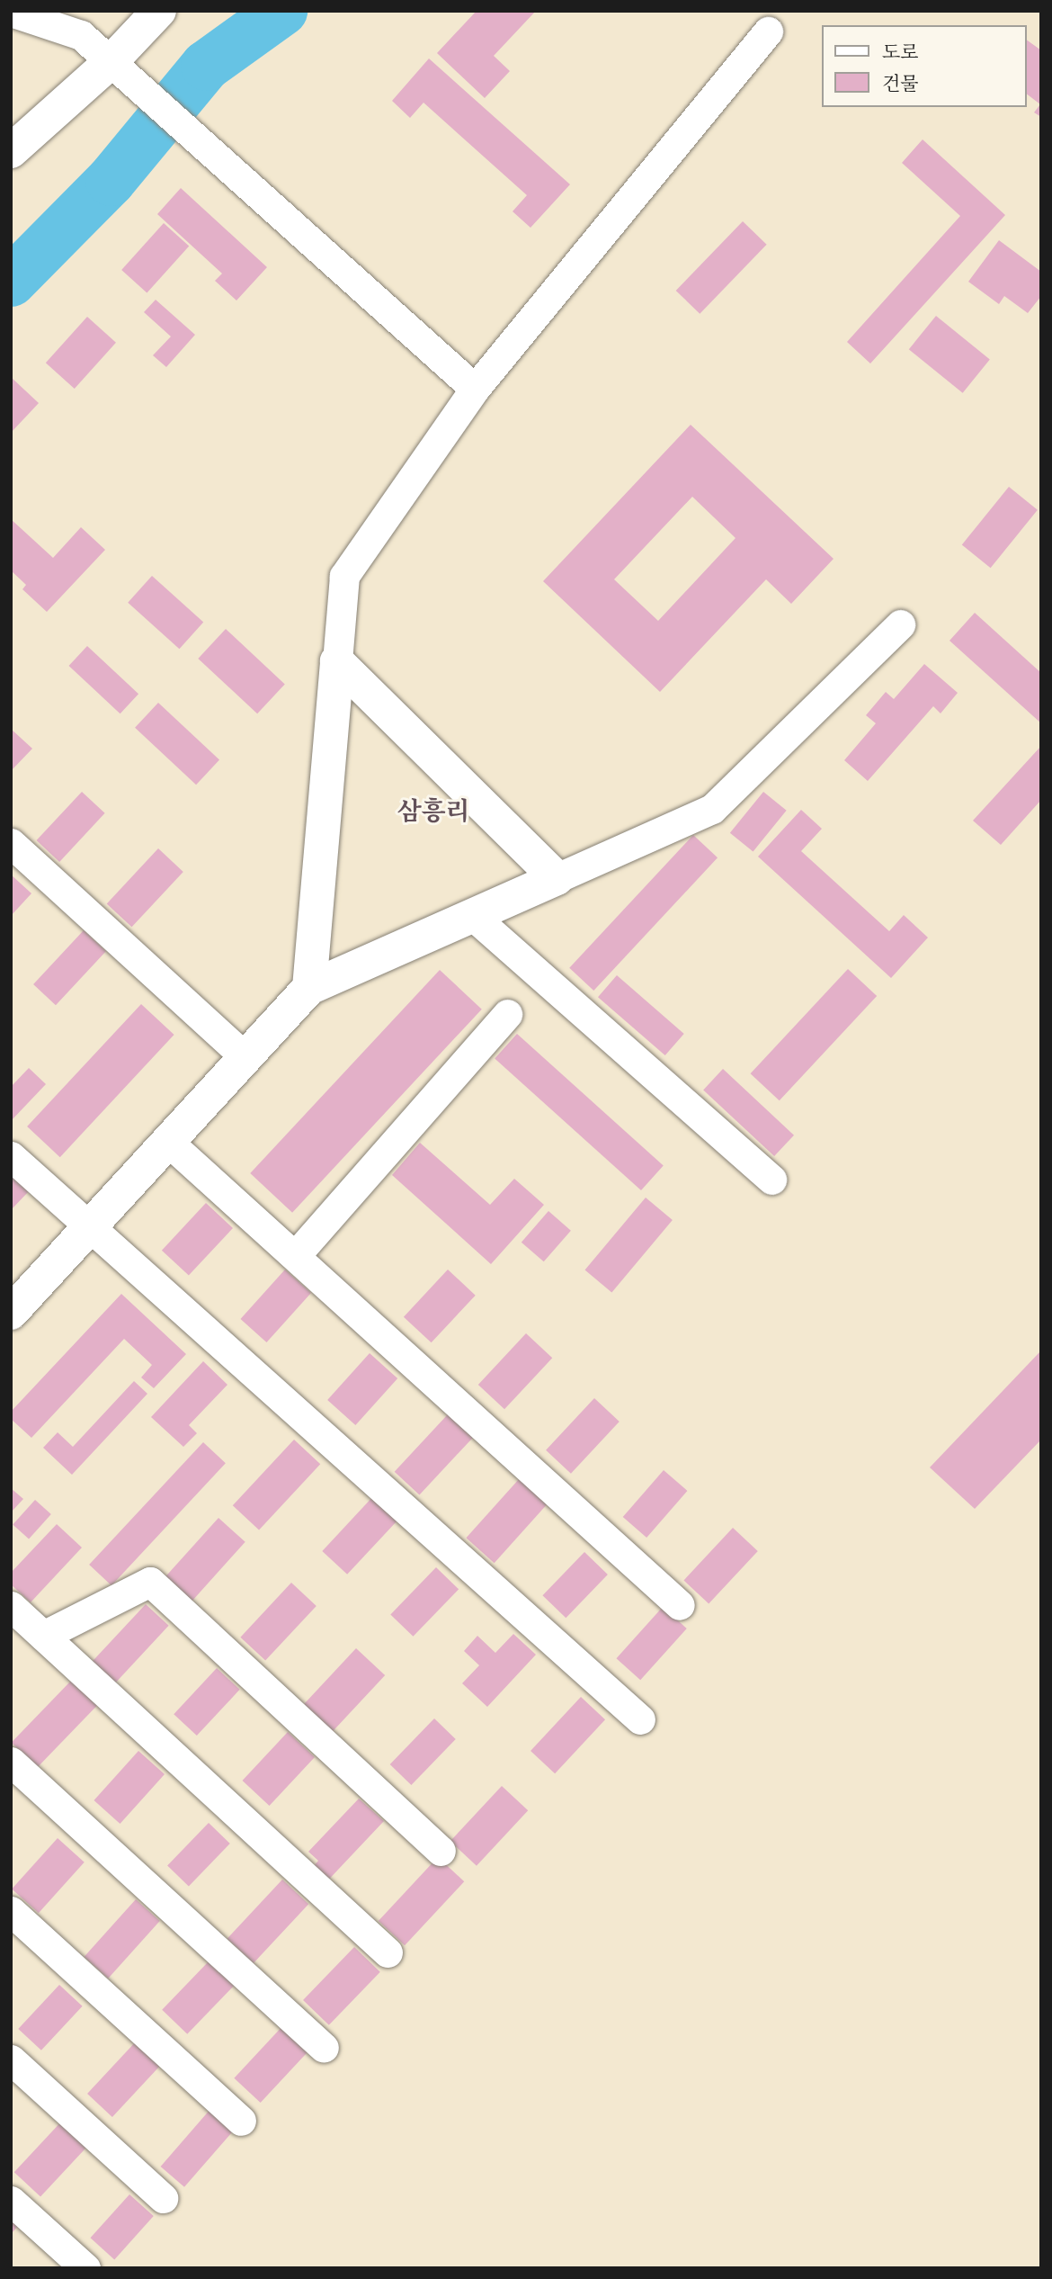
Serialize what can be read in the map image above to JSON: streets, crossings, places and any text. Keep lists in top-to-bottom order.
{
  "districts": ["삼흥리"],
  "legend": ["도로", "건물"]
}
